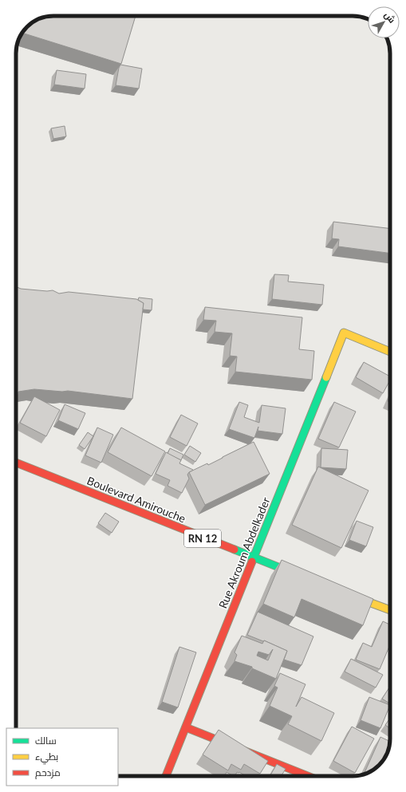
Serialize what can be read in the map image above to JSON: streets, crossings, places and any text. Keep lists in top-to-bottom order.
{
  "streets": {
    "street": ["Boulevard Amirouche", "RN 12", "Rue Akroum Abdelkader"]
  },
  "crossings": [
    ["Boulevard Amirouche", "Rue Akroum Abdelkader"]
  ],
  "legend": ["سالك", "بطيء", "مزدحم"],
  "north": "top right"
}
